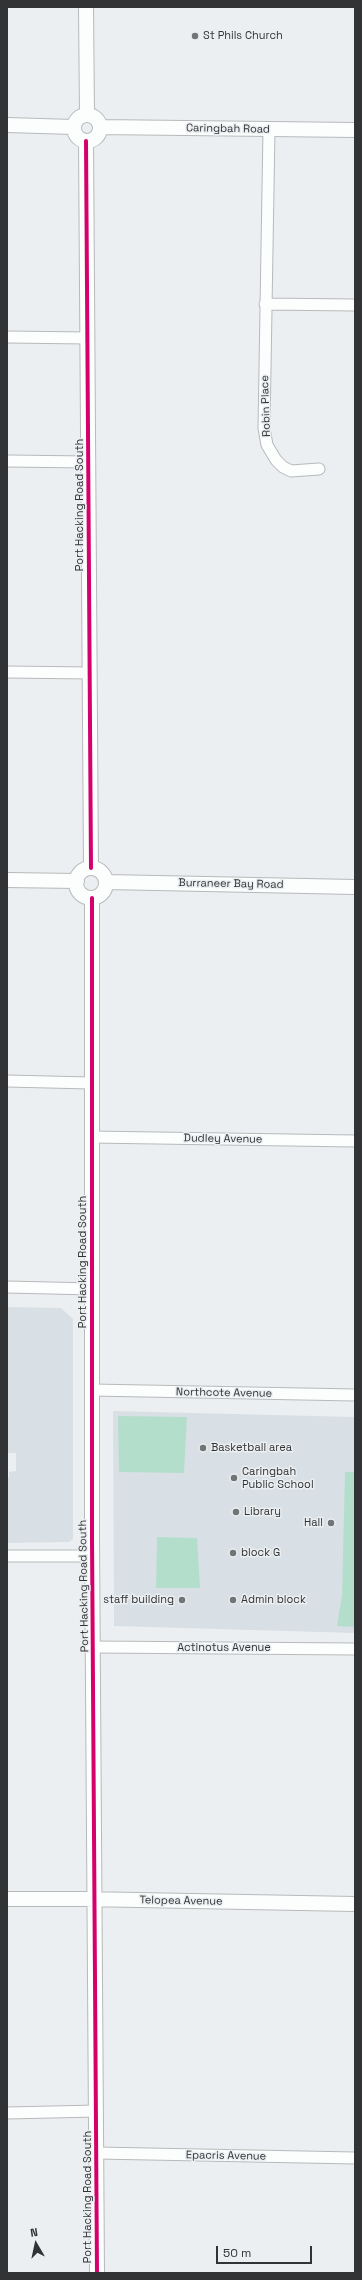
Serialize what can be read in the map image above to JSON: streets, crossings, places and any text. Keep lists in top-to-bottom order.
{
  "streets": {
    "street": [
      "Caringbah Road",
      "Robin Place",
      "Port Hacking Road South",
      "Burraneer Bay Road",
      "Dudley Avenue",
      "Northcote Avenue",
      "Actinotus Avenue",
      "Telopea Avenue",
      "Epacris Avenue"
    ]
  },
  "crossings": [
    ["Caringbah Road", "Robin Place"],
    ["Caringbah Road", "Port Hacking Road South"],
    ["Port Hacking Road South", "Burraneer Bay Road"],
    ["Port Hacking Road South", "Dudley Avenue"],
    ["Port Hacking Road South", "Northcote Avenue"],
    ["Port Hacking Road South", "Actinotus Avenue"],
    ["Port Hacking Road South", "Telopea Avenue"],
    ["Port Hacking Road South", "Epacris Avenue"]
  ],
  "places": [
    "St Phils Church",
    "Basketball area",
    "Caringbah Public School",
    "Library",
    "Hall",
    "block G",
    "staff building",
    "Admin block"
  ],
  "scale_bar": "50 m",
  "north": "top"
}
